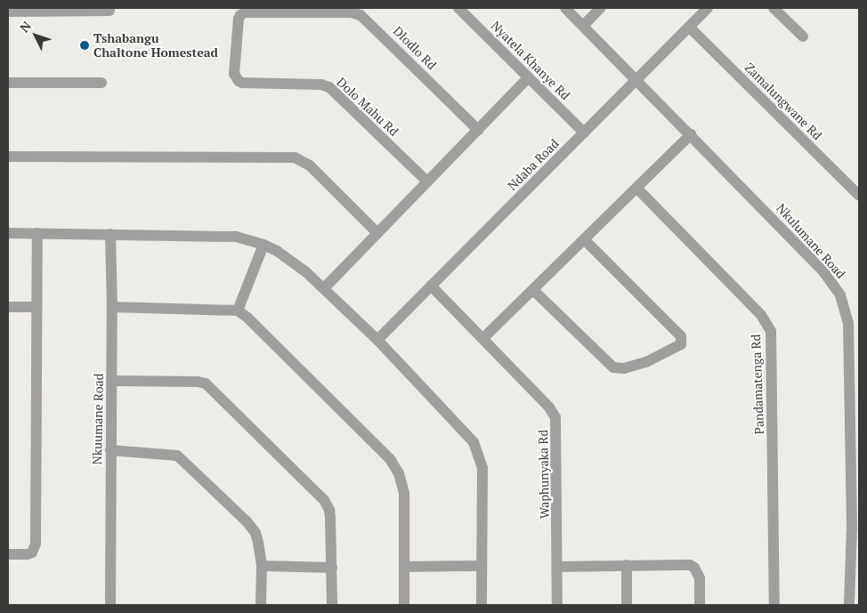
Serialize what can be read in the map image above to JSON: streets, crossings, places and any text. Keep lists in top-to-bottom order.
{
  "streets": {
    "street": [
      "Dlodlo Rd",
      "Nyatela Khanye Rd",
      "Zamalungwane Rd",
      "Dolo Mahu Rd",
      "Ndaba Road",
      "Nkulumane Road",
      "Pandamatenga Rd",
      "Nkuumane Road",
      "Waphunyaka Rd"
    ]
  },
  "crossings": [
    ["Dlodlo Rd", "Dolo Mahu Rd"],
    ["Nyatela Khanye Rd", "Ndaba Road"],
    ["Zamalungwane Rd", "Ndaba Road"],
    ["Ndaba Road", "Nkulumane Road"],
    ["Ndaba Road", "Waphunyaka Rd"]
  ],
  "places": ["Tshabangu Chaltone Homestead"],
  "north": "top left"
}
